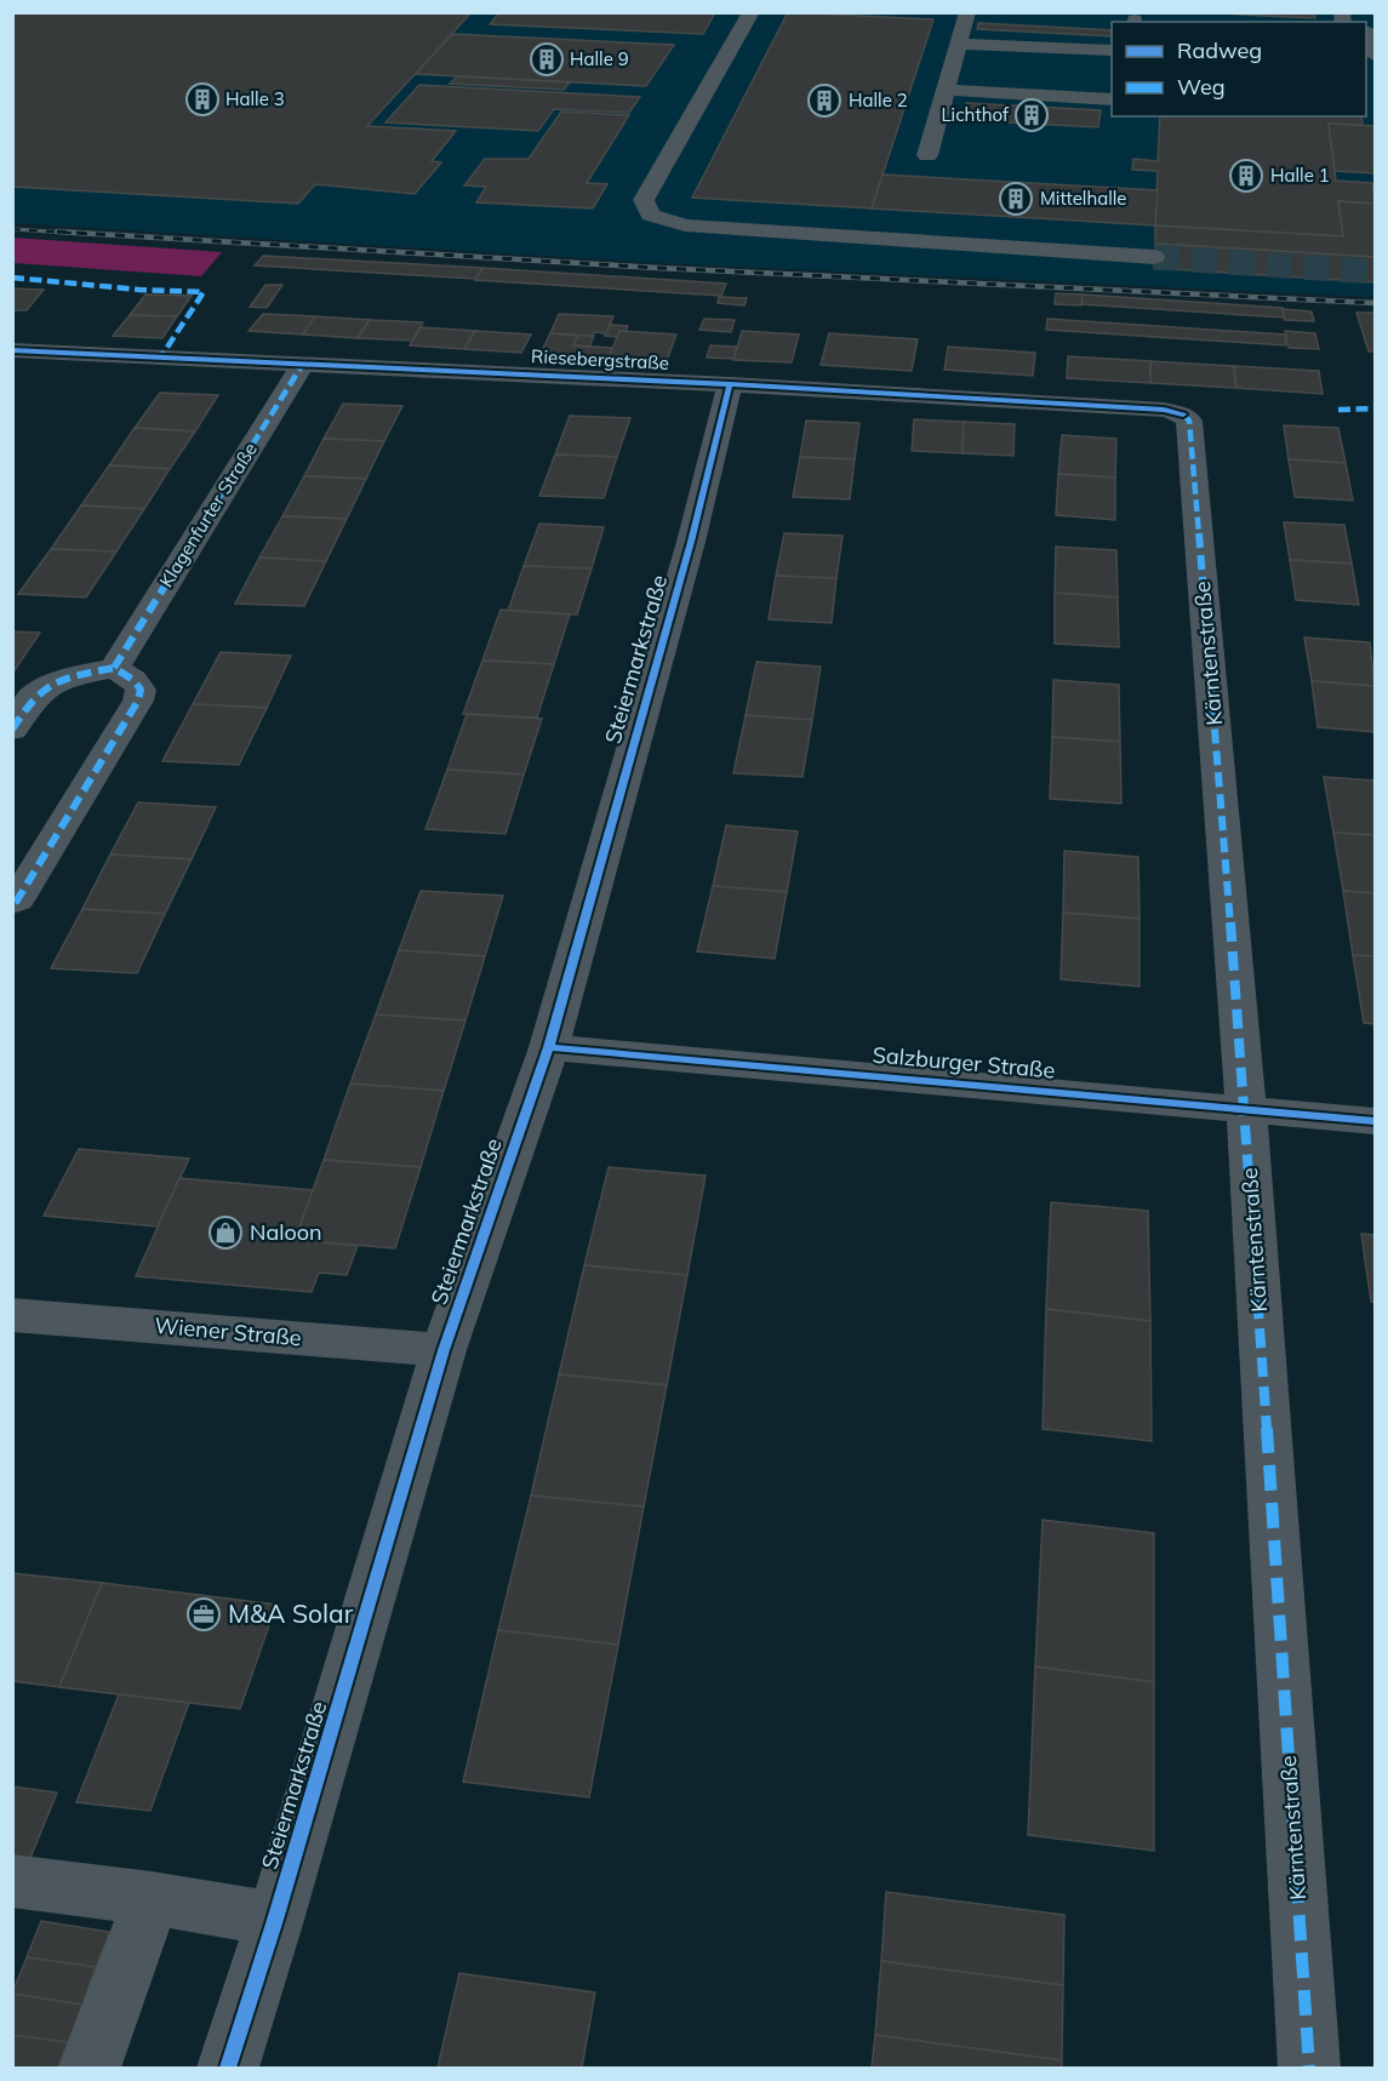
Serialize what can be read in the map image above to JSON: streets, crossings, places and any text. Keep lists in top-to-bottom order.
{
  "streets": {
    "street": [
      "Riesebergstraße",
      "Klagenfurter Straße",
      "Kärntenstraße",
      "Steiermarkstraße",
      "Salzburger Straße",
      "Wiener Straße"
    ]
  },
  "crossings": [
    ["Riesebergstraße", "Klagenfurter Straße"],
    ["Riesebergstraße", "Kärntenstraße"],
    ["Riesebergstraße", "Steiermarkstraße"],
    ["Kärntenstraße", "Salzburger Straße"],
    ["Steiermarkstraße", "Salzburger Straße"],
    ["Steiermarkstraße", "Wiener Straße"]
  ],
  "places": {
    "building": [
      "Halle 9",
      "Halle 3",
      "Halle 2",
      "Lichthof",
      "Halle 1",
      "Mittelhalle"
    ],
    "shop": ["Naloon"],
    "office": ["M&A Solar"]
  },
  "legend": ["Radweg", "Weg"]
}
